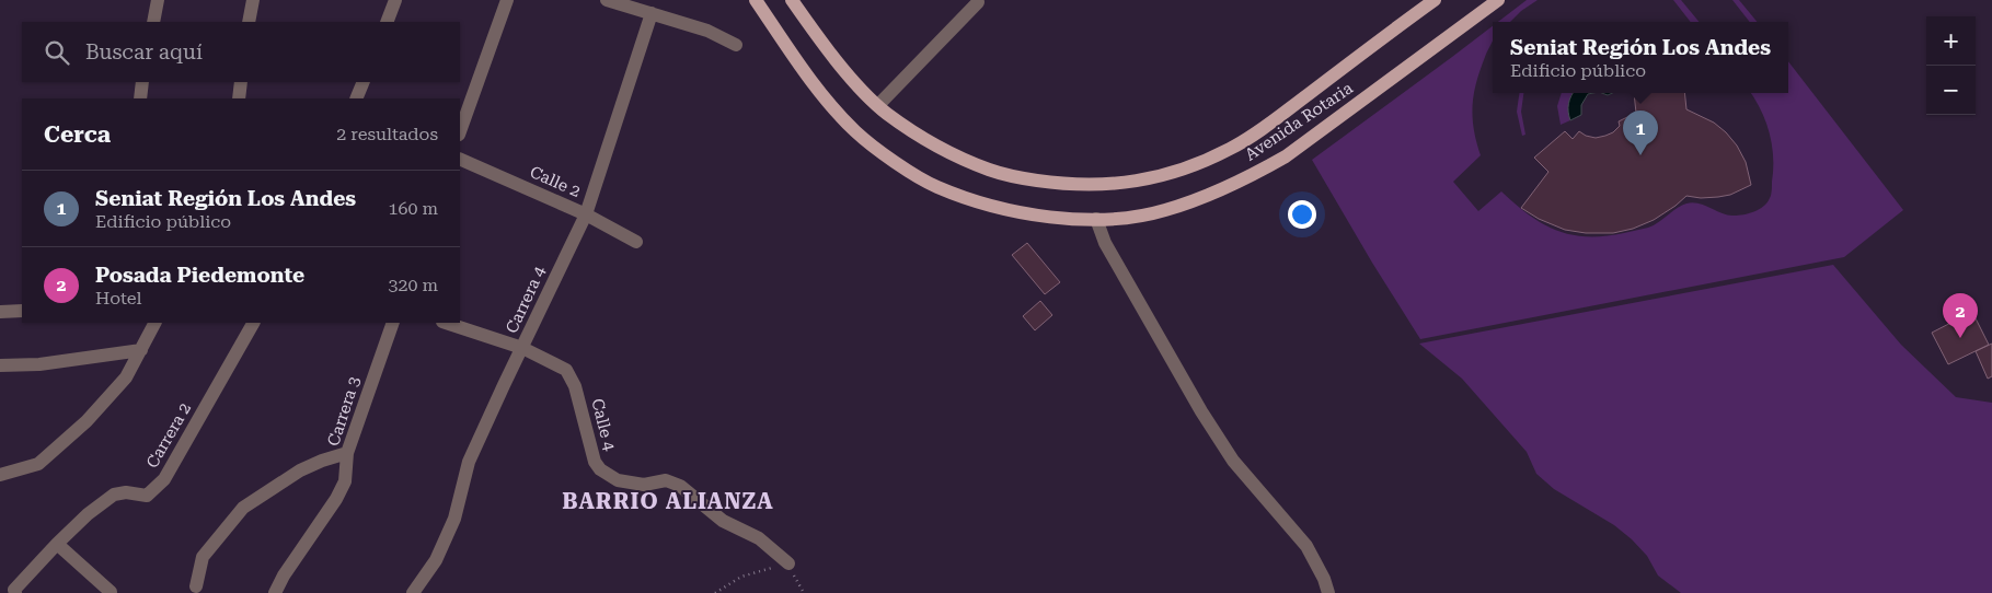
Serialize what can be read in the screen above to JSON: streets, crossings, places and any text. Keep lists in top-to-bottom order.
{
  "streets": {
    "main road": ["Avenida Rotaria"],
    "street": [
      "Calle 2",
      "Carrera 4",
      "Carrera 3",
      "Calle 4",
      "Carrera 2"
    ]
  },
  "crossings": [
    ["Calle 2", "Carrera 4"],
    ["Carrera 4", "Calle 4"]
  ],
  "districts": ["BARRIO ALIANZA"],
  "page": {
    "map_buttons": ["+", "−"],
    "popup": ["Seniat Región Los Andes", "Edificio público"],
    "search": "Buscar aquí",
    "heading": ["Cerca", "2 resultados"],
    "pins": ["1", "2"],
    "list": [
      {
        "mark": "1",
        "name": "Seniat Región Los Andes",
        "note": "Edificio público",
        "value": "160 m"
      },
      {
        "mark": "2",
        "name": "Posada Piedemonte",
        "note": "Hotel",
        "value": "320 m"
      }
    ]
  }
}
